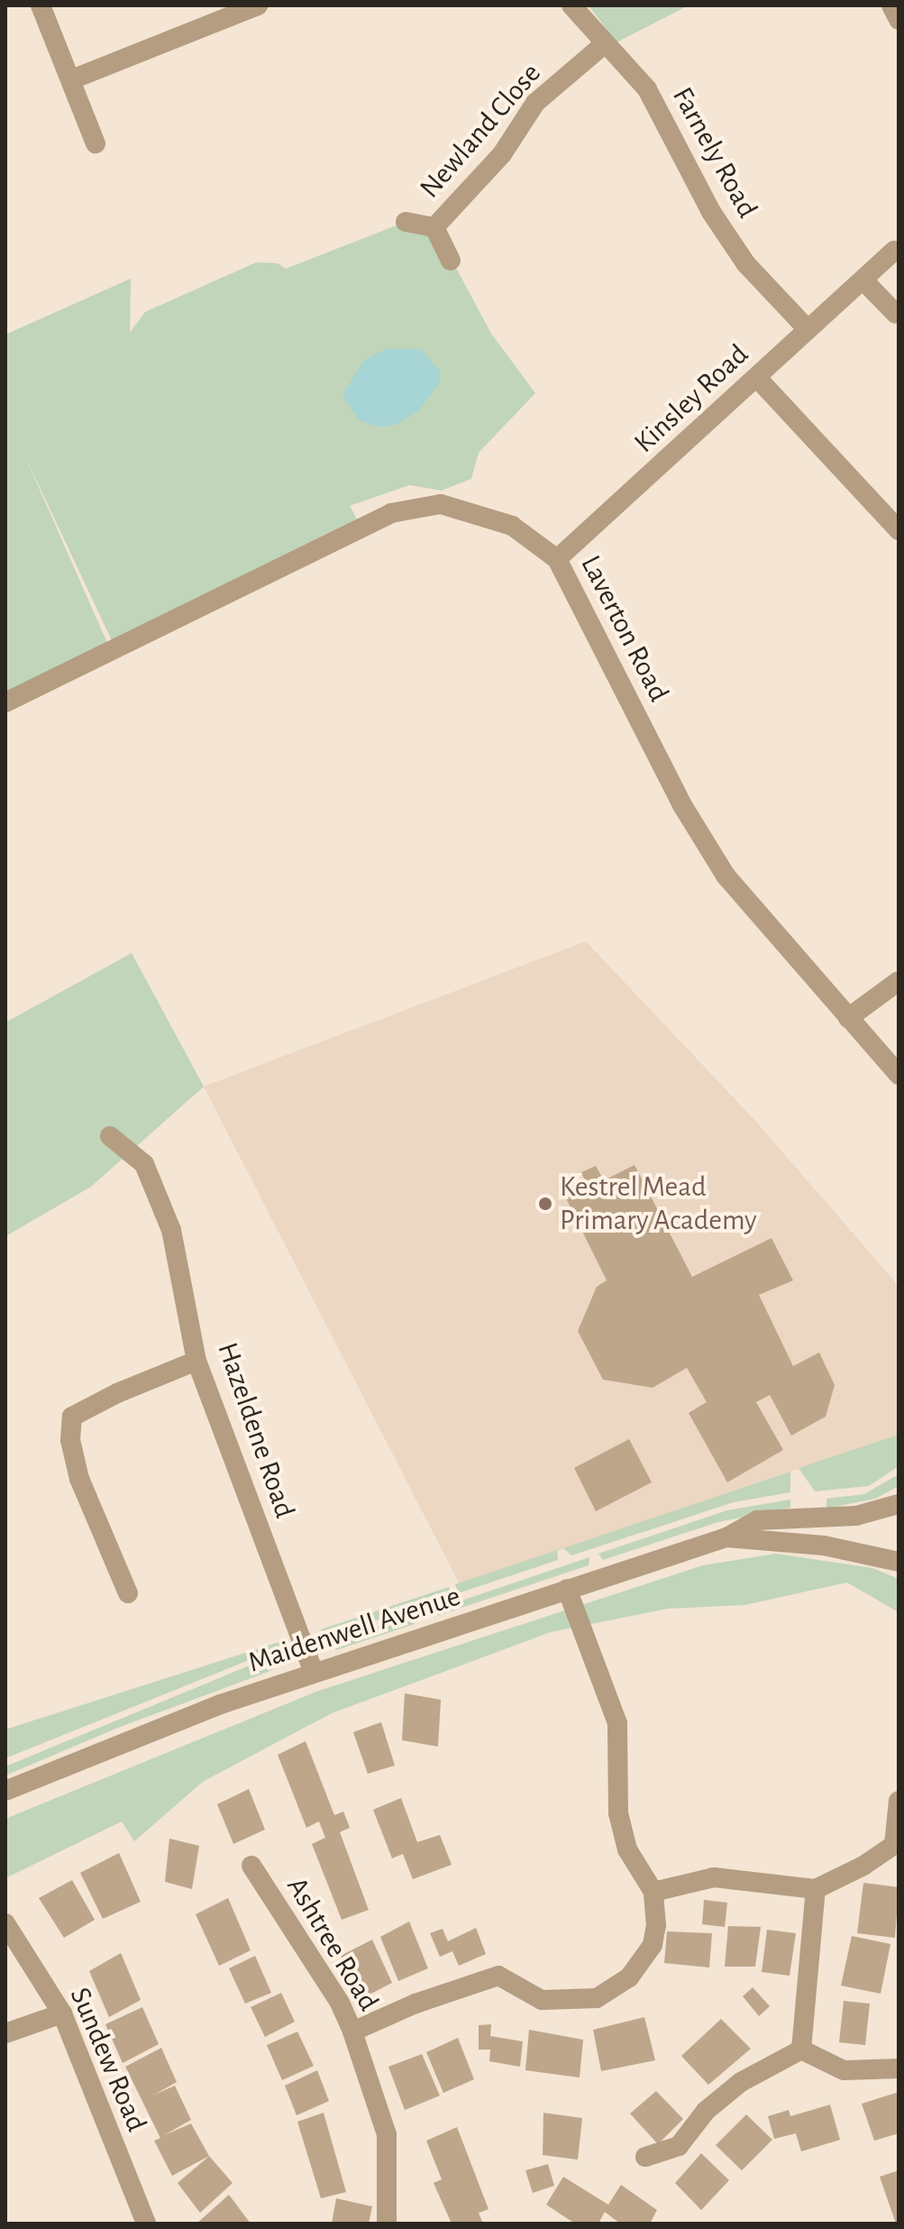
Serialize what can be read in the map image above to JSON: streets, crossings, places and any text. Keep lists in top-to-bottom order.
{
  "streets": {
    "street": [
      "Newland Close",
      "Farnely Road",
      "Kinsley Road",
      "Laverton Road",
      "Hazeldene Road",
      "Maidenwell Avenue",
      "Ashtree Road",
      "Sundew Road"
    ]
  },
  "crossings": [
    ["Newland Close", "Farnely Road"],
    ["Farnely Road", "Kinsley Road"],
    ["Kinsley Road", "Laverton Road"],
    ["Hazeldene Road", "Maidenwell Avenue"]
  ],
  "places": ["Kestrel Mead Primary Academy"]
}
